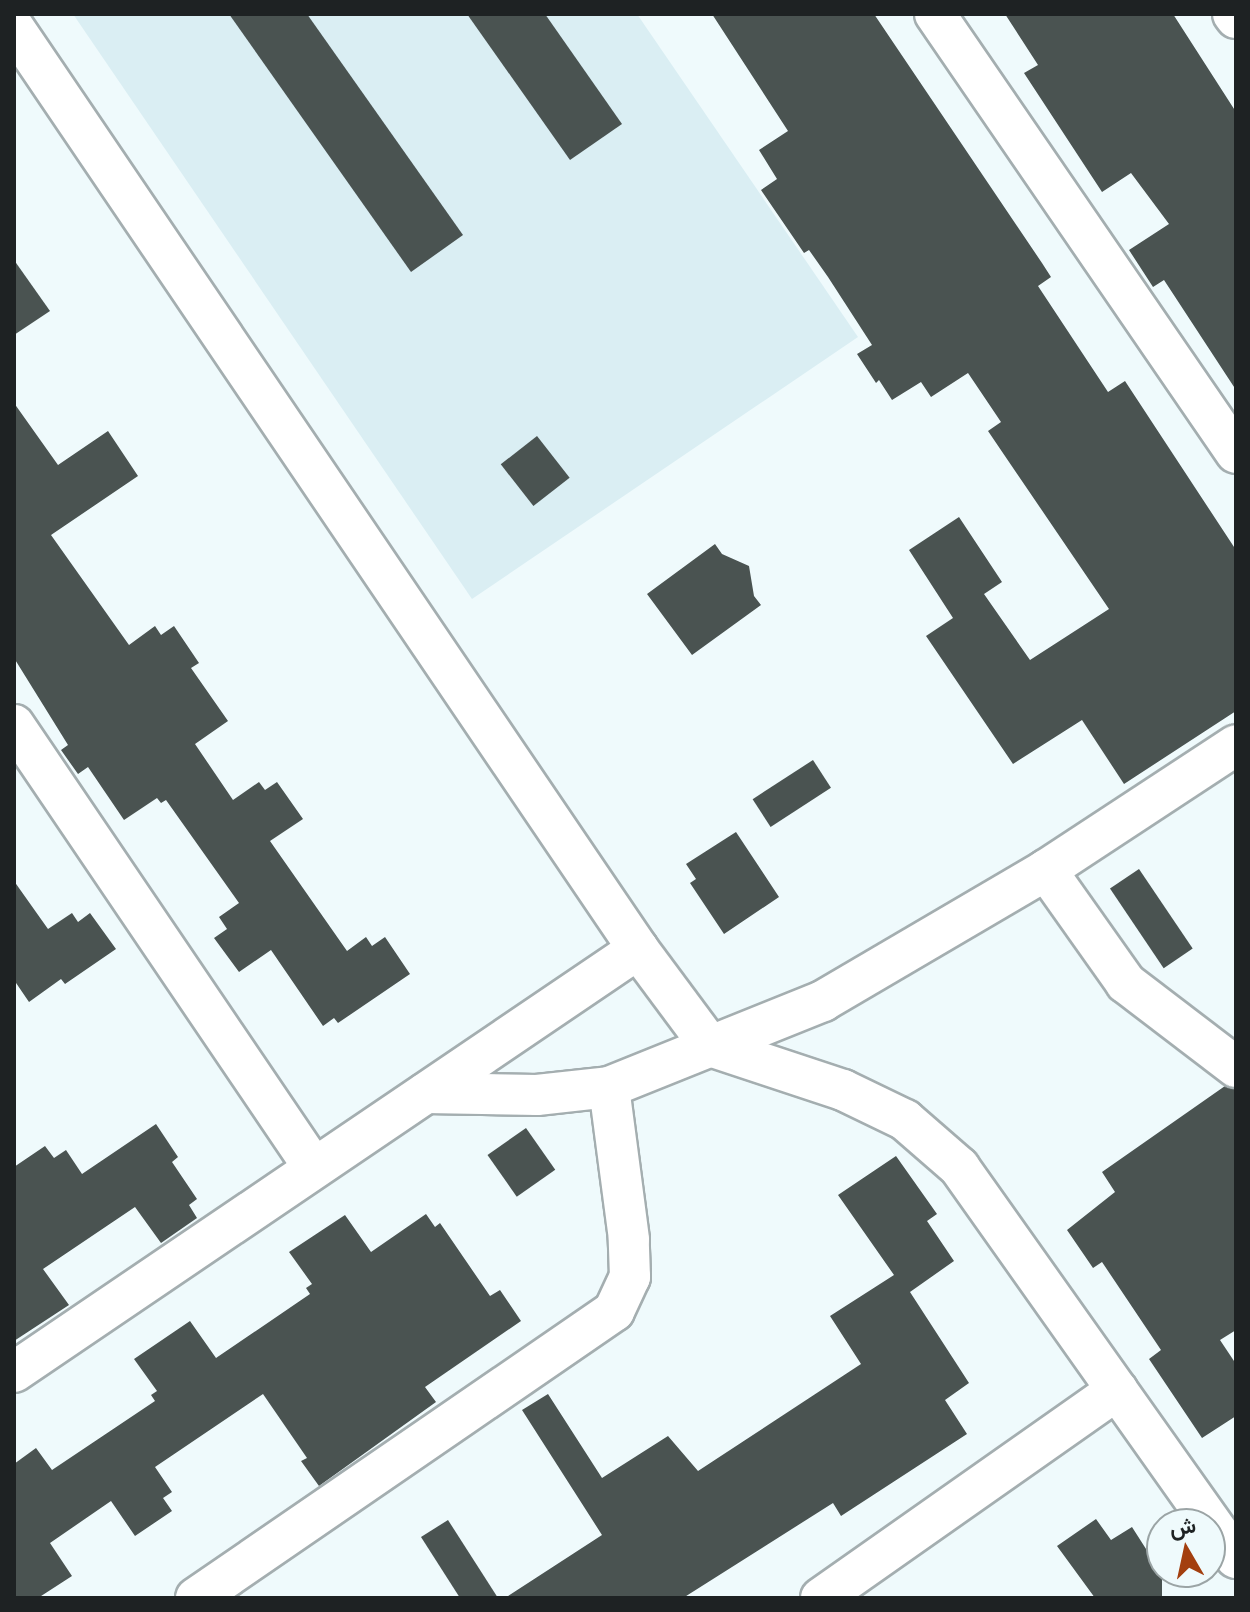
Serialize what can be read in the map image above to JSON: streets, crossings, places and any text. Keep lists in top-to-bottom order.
{
  "north": "top"
}
